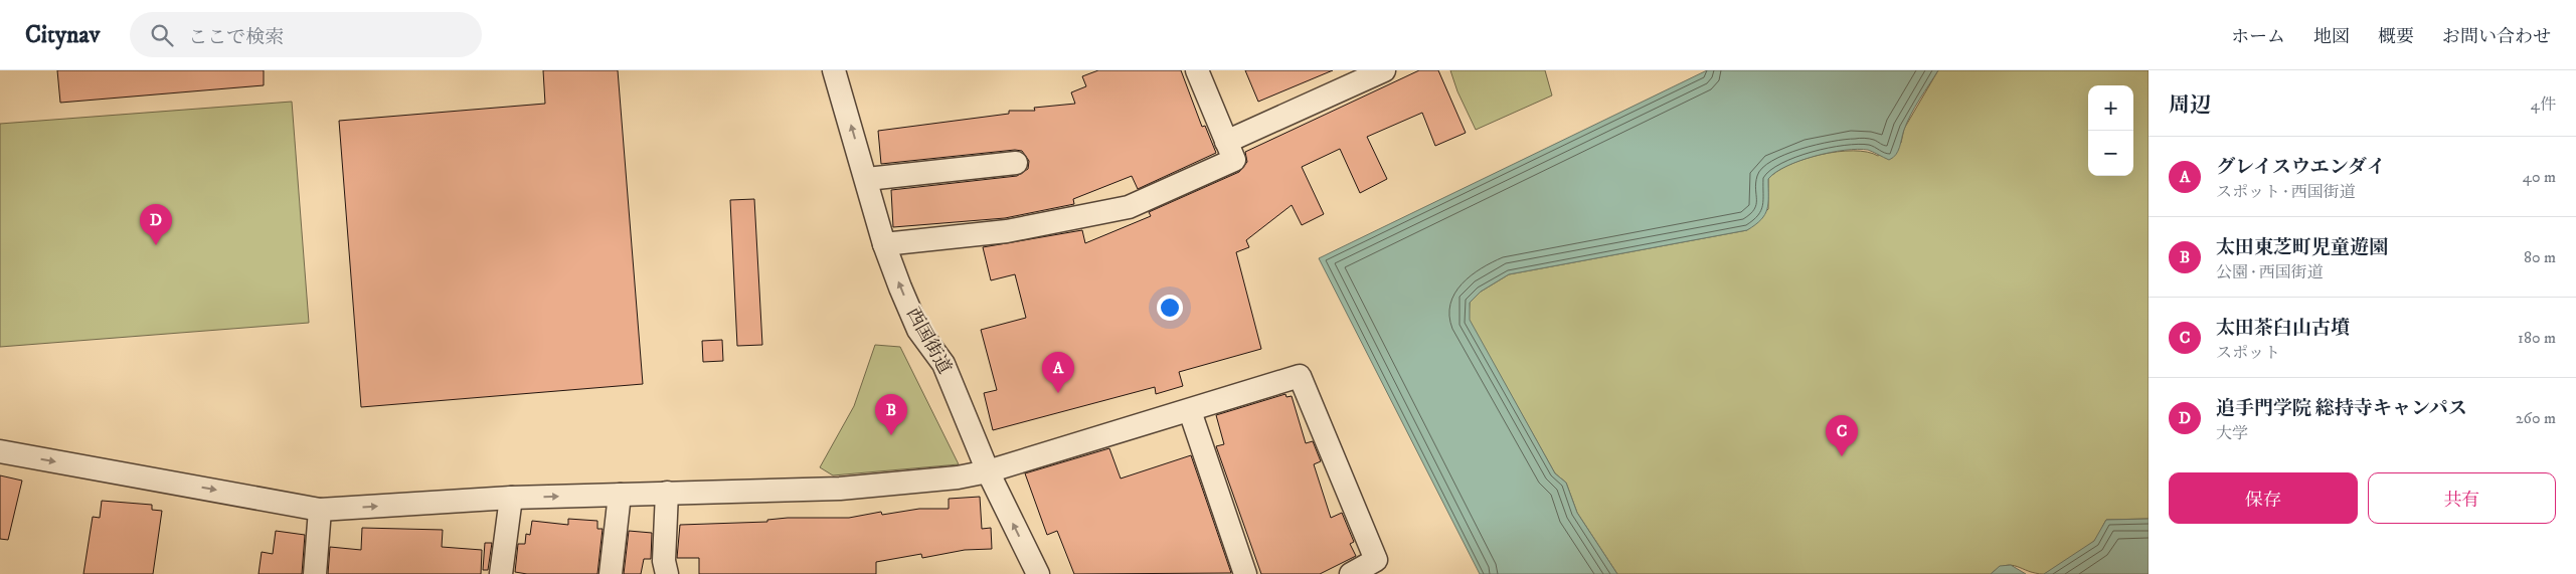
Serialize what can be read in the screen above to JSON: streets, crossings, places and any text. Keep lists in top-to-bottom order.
{
  "streets": {
    "street": ["西国街道"]
  },
  "one_way": ["西国街道"],
  "page": {
    "header": "Citynav",
    "search": "ここで検索",
    "nav": [
      "ホーム",
      "地図",
      "概要",
      "お問い合わせ"
    ],
    "heading": ["周辺", "4件"],
    "map_buttons": ["+", "−"],
    "list": [
      {
        "mark": "A",
        "name": "グレイスウエンダイ",
        "note": "スポット · 西国街道",
        "value": "40 m"
      },
      {
        "mark": "B",
        "name": "太田東芝町児童遊園",
        "note": "公園 · 西国街道",
        "value": "80 m"
      },
      {
        "mark": "C",
        "name": "太田茶臼山古墳",
        "note": "スポット",
        "value": "180 m"
      },
      {
        "mark": "D",
        "name": "追手門学院 総持寺キャンパス",
        "note": "大学",
        "value": "260 m"
      }
    ],
    "pins": [
      "D",
      "A",
      "B",
      "C"
    ],
    "buttons": ["保存", "共有"]
  }
}
